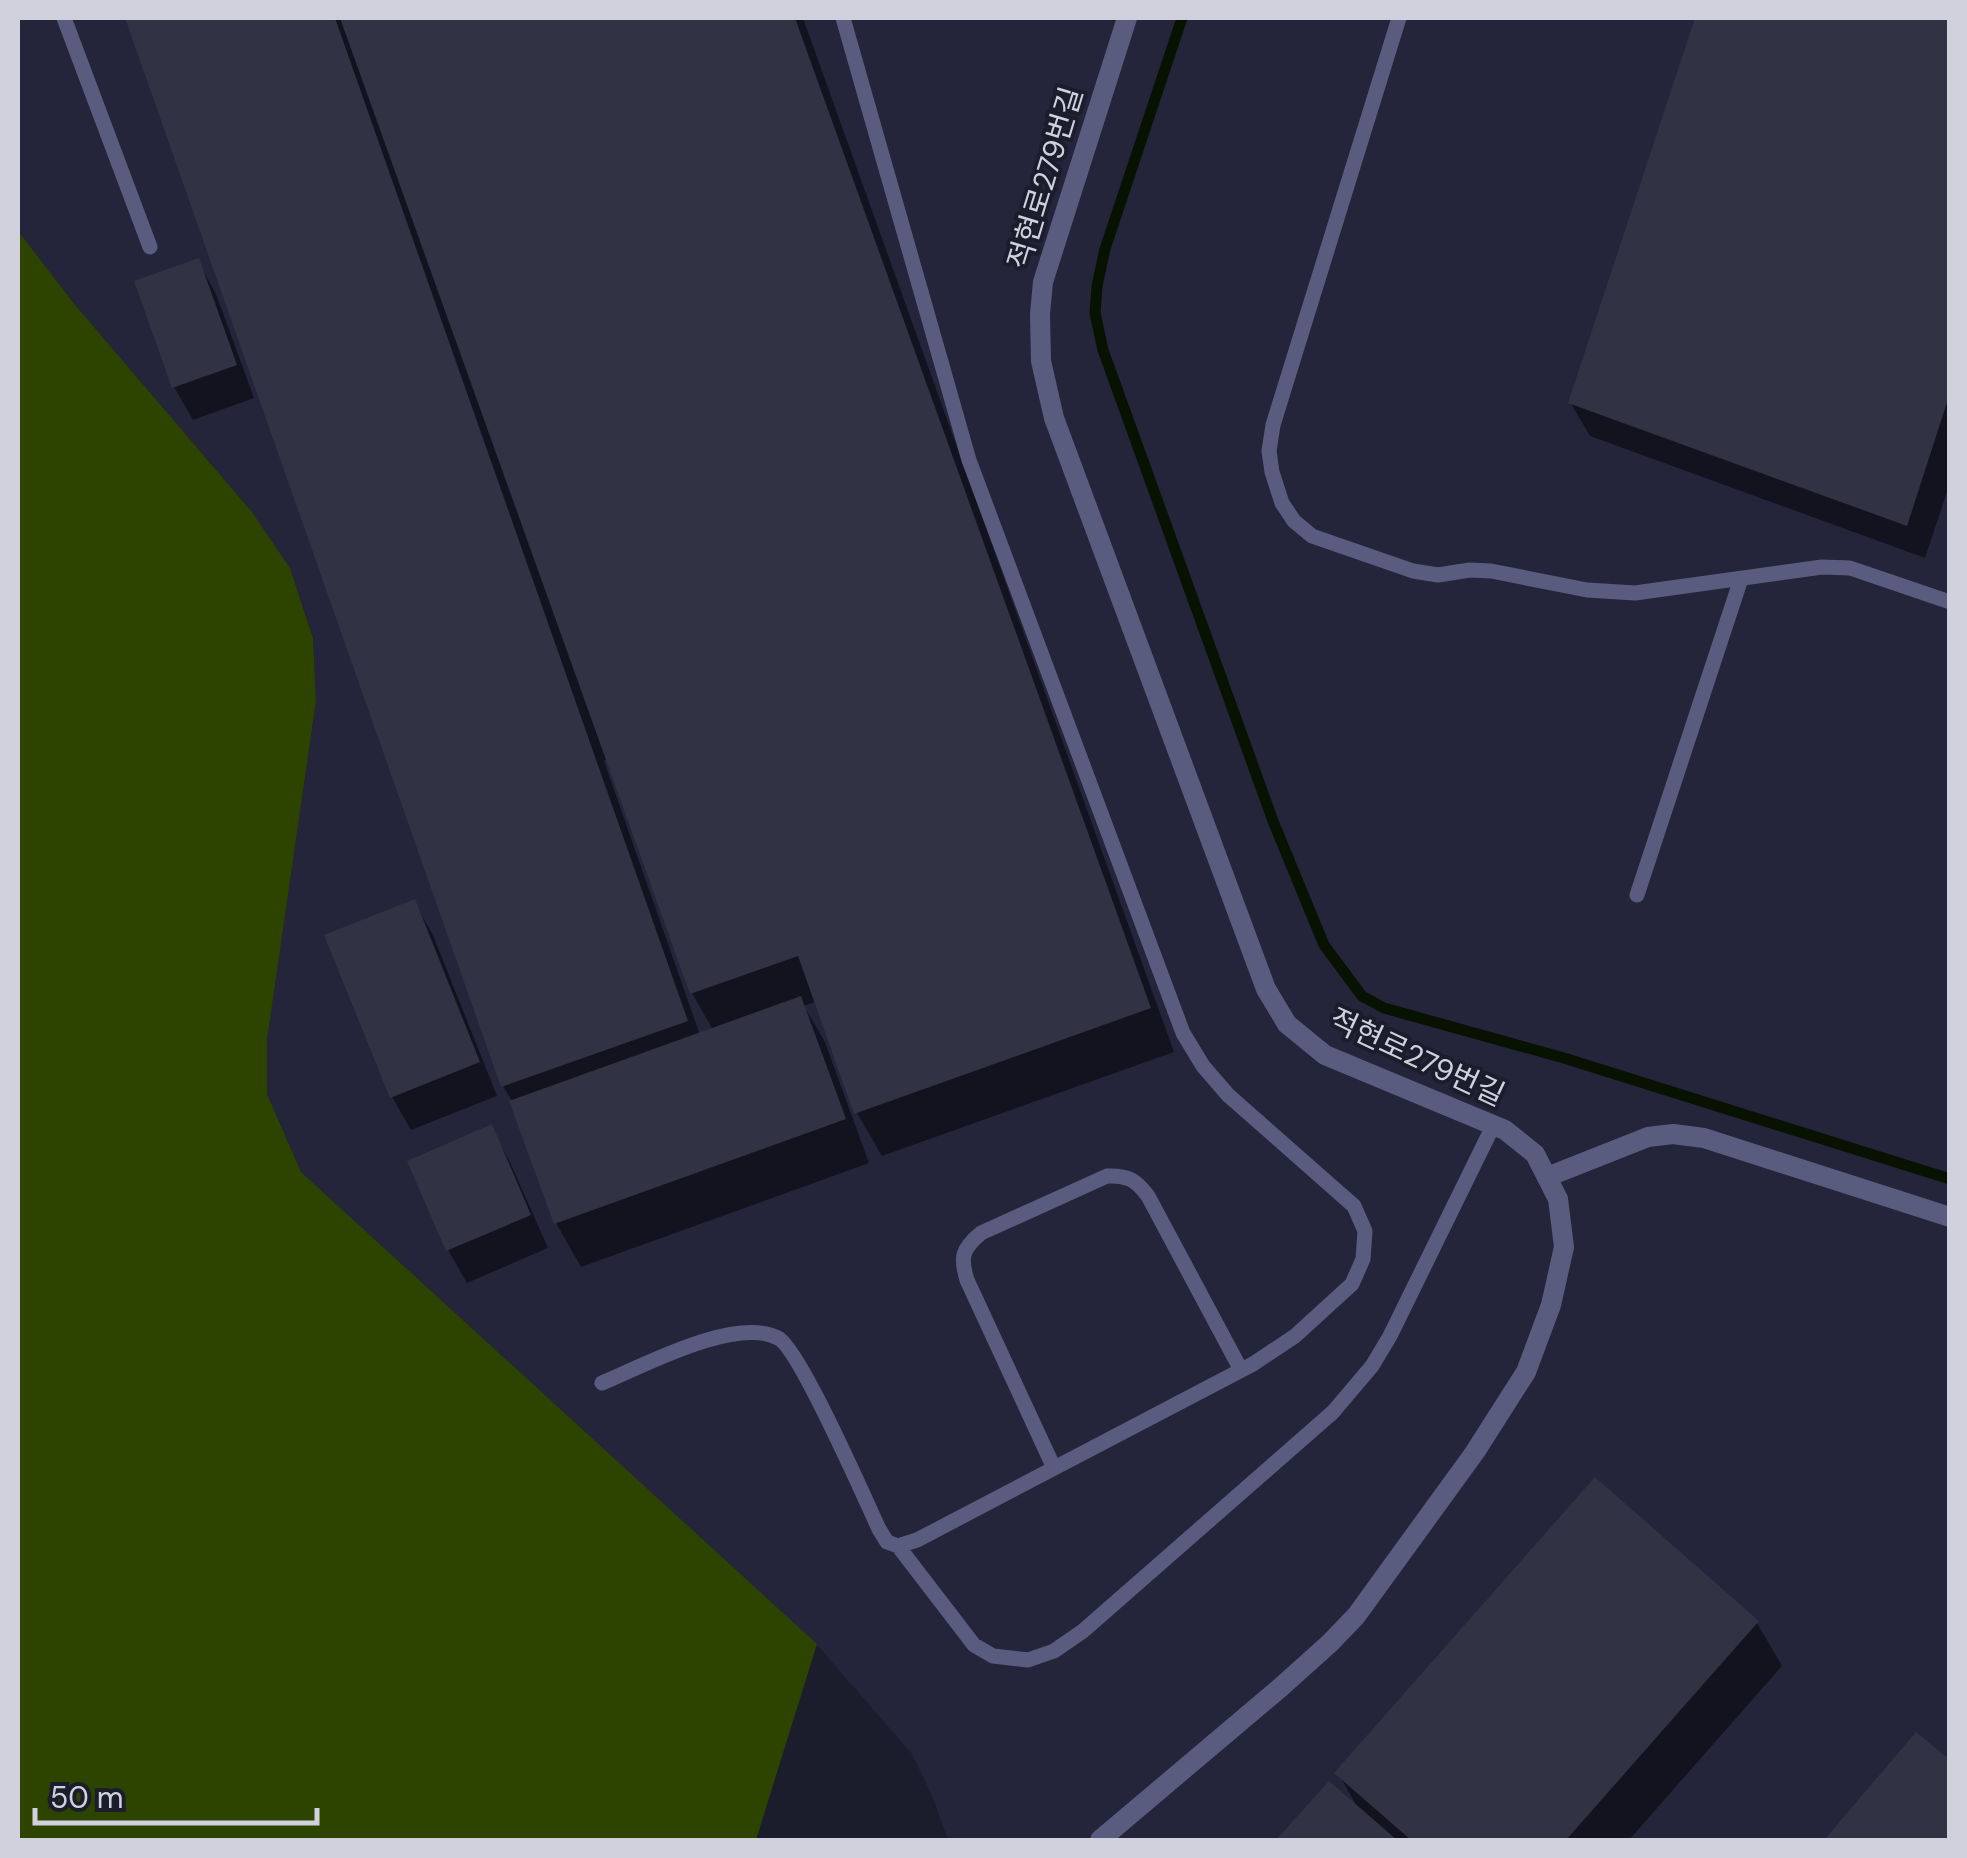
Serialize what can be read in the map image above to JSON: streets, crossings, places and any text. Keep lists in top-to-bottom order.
{
  "streets": {
    "street": ["적현로279번길"]
  },
  "scale_bar": "50 m"
}
